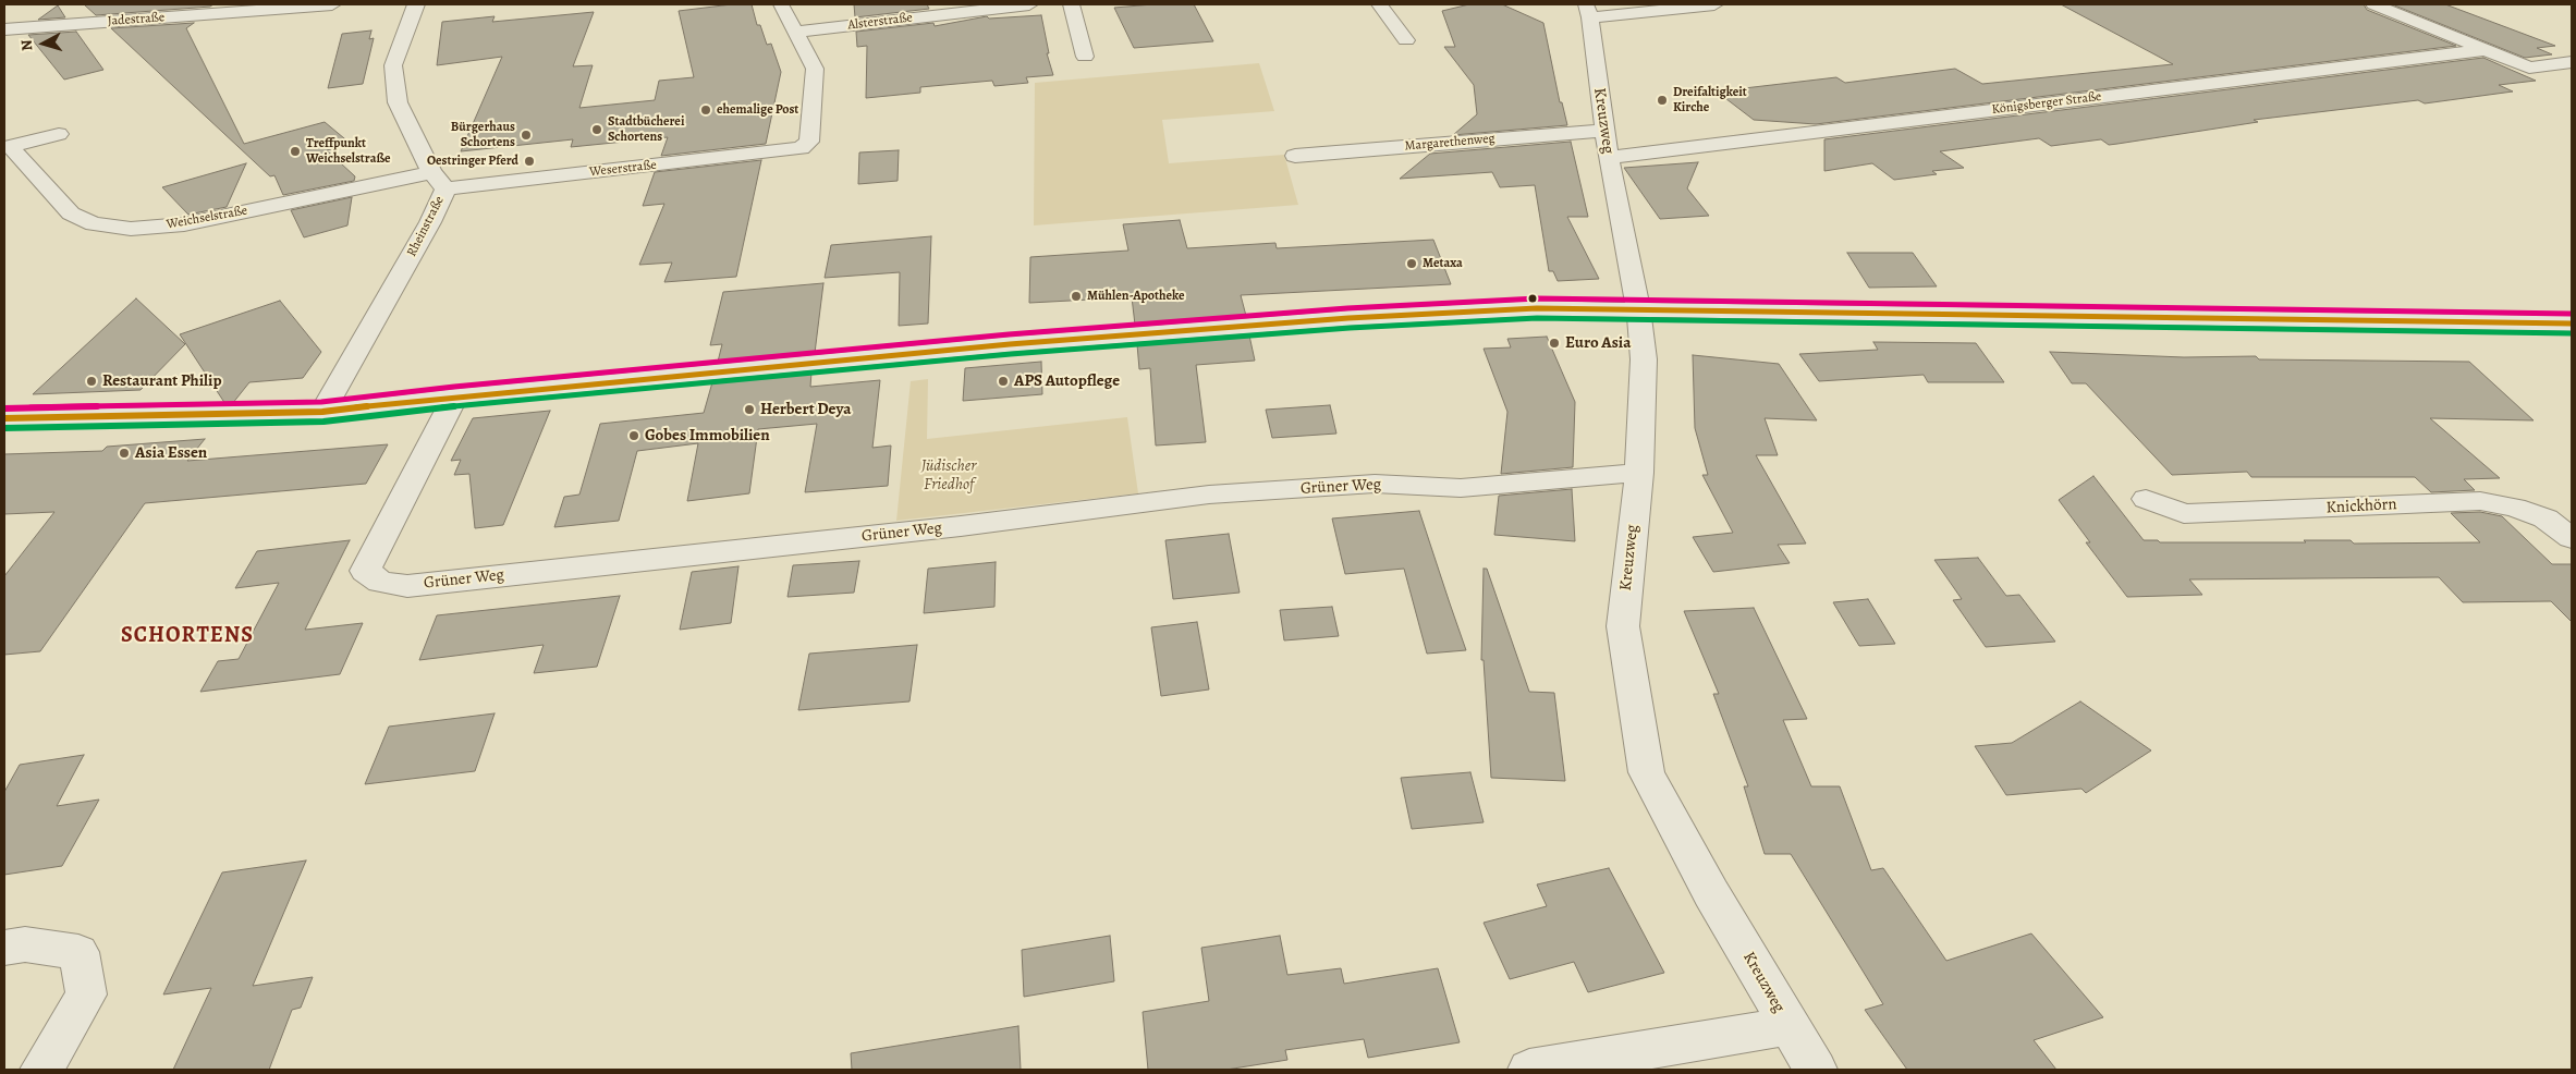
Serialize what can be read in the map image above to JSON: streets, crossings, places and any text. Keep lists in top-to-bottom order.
{
  "streets": {
    "street": [
      "Jadestraße",
      "Alsterstraße",
      "Königsberger Straße",
      "Kreuzweg",
      "Margarethenweg",
      "Weserstraße",
      "Weichselstraße",
      "Rheinstraße",
      "Grüner Weg",
      "Knickhörn"
    ]
  },
  "crossings": [
    ["Alsterstraße", "Weserstraße"],
    ["Königsberger Straße", "Kreuzweg"],
    ["Kreuzweg", "Margarethenweg"],
    ["Kreuzweg", "Grüner Weg"],
    ["Weserstraße", "Weichselstraße"],
    ["Weserstraße", "Rheinstraße"],
    ["Weichselstraße", "Rheinstraße"]
  ],
  "districts": ["SCHORTENS"],
  "parks": ["Jüdischer Friedhof"],
  "places": [
    "Dreifaltigkeit Kirche",
    "ehemalige Post",
    "Stadtbücherei Schortens",
    "Bürgerhaus Schortens",
    "Treffpunkt Weichselstraße",
    "Oestringer Pferd",
    "Metaxa",
    "Mühlen-Apotheke",
    "Euro Asia",
    "Restaurant Philip",
    "APS Autopflege",
    "Herbert Deya",
    "Gobes Immobilien",
    "Asia Essen"
  ],
  "north": "left"
}
